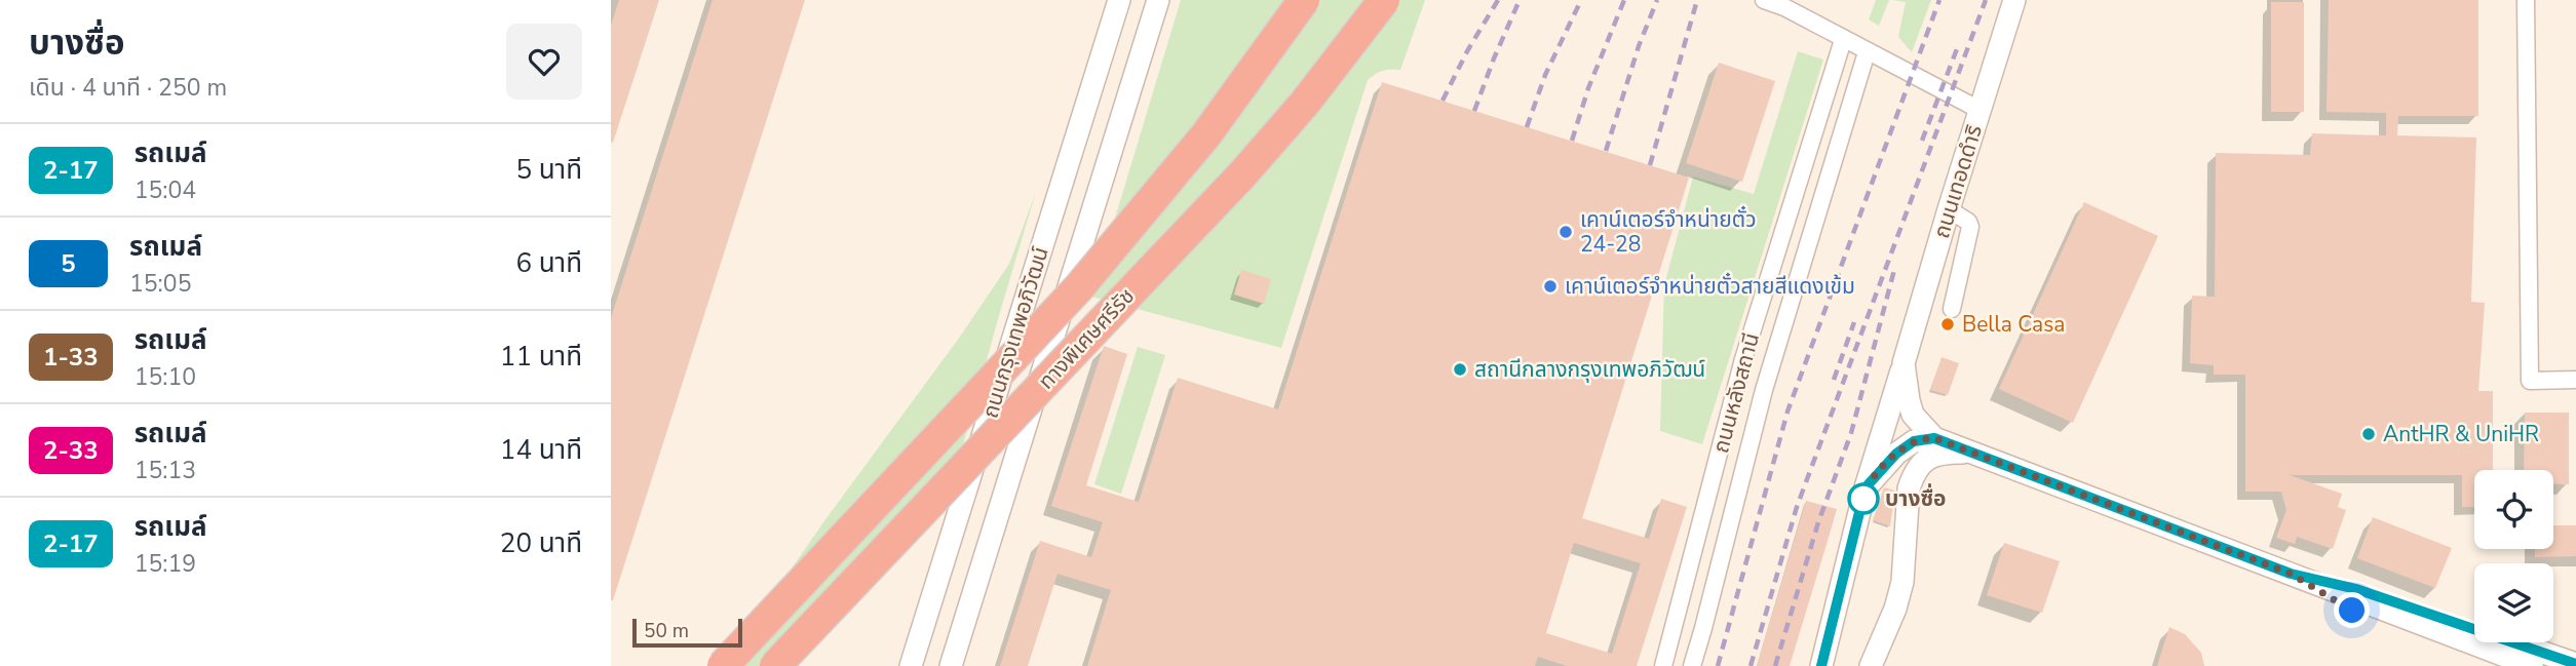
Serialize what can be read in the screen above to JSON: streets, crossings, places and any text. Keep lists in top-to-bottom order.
{
  "streets": {
    "highway": ["ทางพิเศษศรีรัช"],
    "street": ["ถนนเทอดดำริ", "ถนนกรุงเทพอภิวัฒน์", "ถนนหลังสถานี"]
  },
  "places": [
    "เคาน์เตอร์จำหน่ายตั๋ว 24-28",
    "เคาน์เตอร์จำหน่ายตั๋วสายสีแดงเข้ม",
    "Bella Casa",
    "สถานีกลางกรุงเทพอภิวัฒน์",
    "AntHR & UniHR",
    "บางซื่อ"
  ],
  "lines": ["bus line 2-17"],
  "scale_bar": "50 m",
  "page": {
    "heading": ["บางซื่อ", "เดิน · 4 นาที · 250 m"],
    "list": [
      {
        "mark": "2-17",
        "name": "รถเมล์",
        "note": "15:04",
        "value": "5 นาที"
      },
      {
        "mark": "5",
        "name": "รถเมล์",
        "note": "15:05",
        "value": "6 นาที"
      },
      {
        "mark": "1-33",
        "name": "รถเมล์",
        "note": "15:10",
        "value": "11 นาที"
      },
      {
        "mark": "2-33",
        "name": "รถเมล์",
        "note": "15:13",
        "value": "14 นาที"
      },
      {
        "mark": "2-17",
        "name": "รถเมล์",
        "note": "15:19",
        "value": "20 นาที"
      }
    ],
    "scale": "50 m"
  }
}
